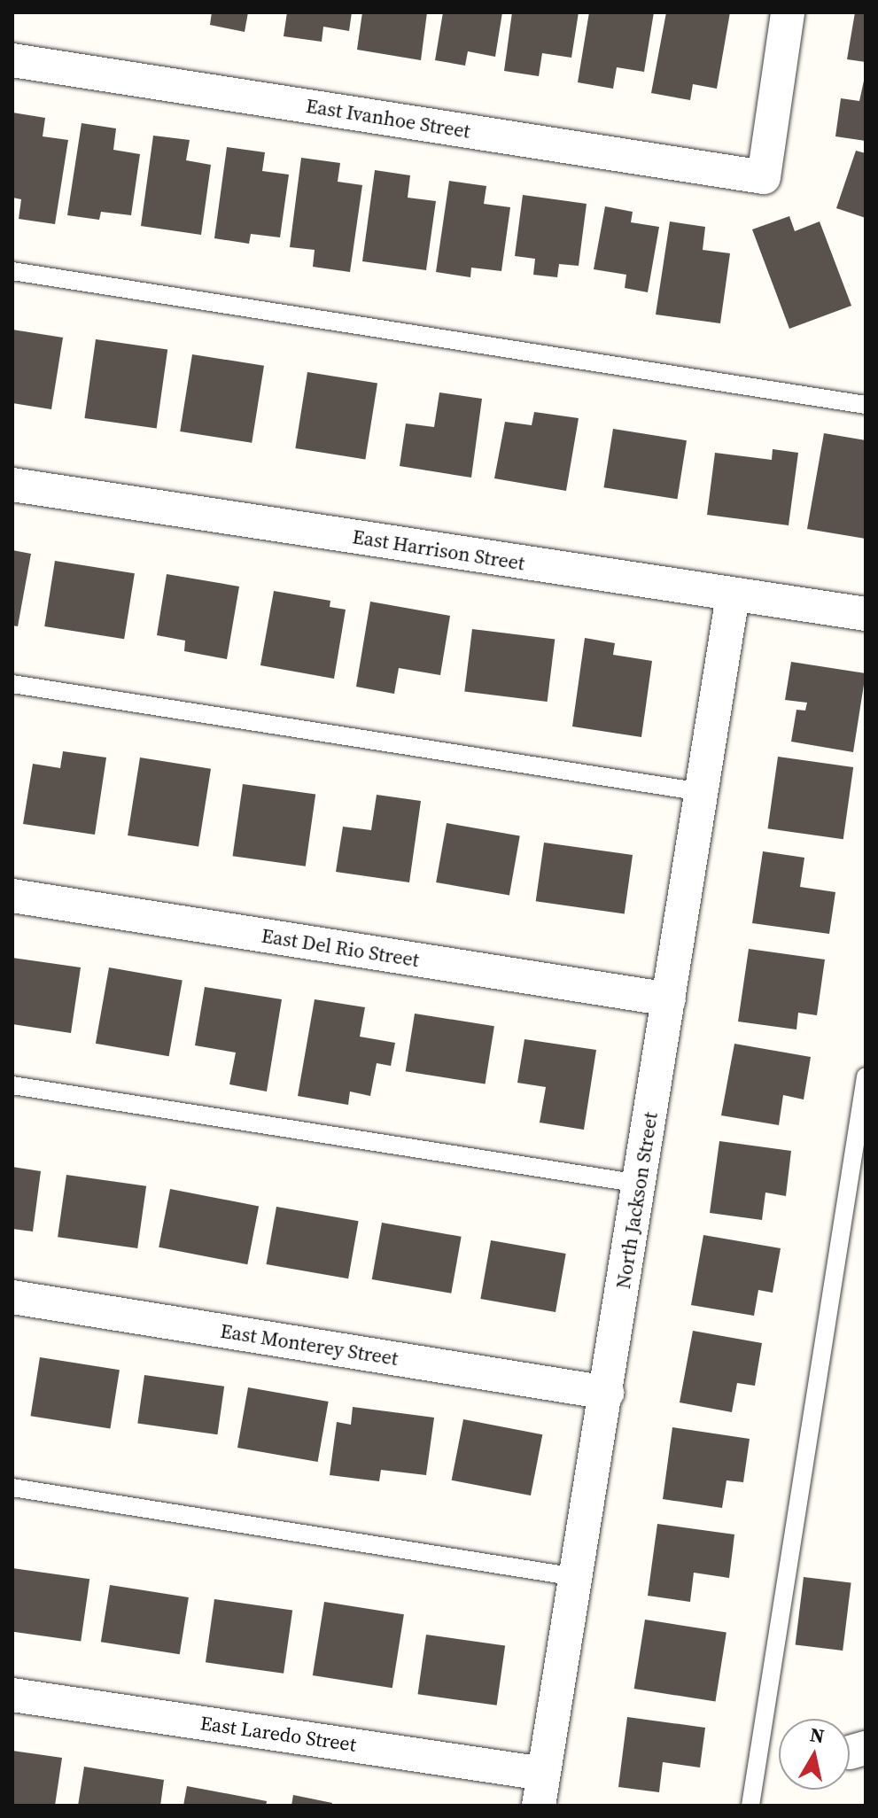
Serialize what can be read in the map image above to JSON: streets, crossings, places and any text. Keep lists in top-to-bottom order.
{
  "streets": {
    "street": [
      "East Ivanhoe Street",
      "East Harrison Street",
      "East Del Rio Street",
      "North Jackson Street",
      "East Monterey Street",
      "East Laredo Street"
    ]
  },
  "crossings": [
    ["East Harrison Street", "North Jackson Street"],
    ["East Del Rio Street", "North Jackson Street"],
    ["North Jackson Street", "East Monterey Street"],
    ["North Jackson Street", "East Laredo Street"]
  ],
  "north": "top"
}
